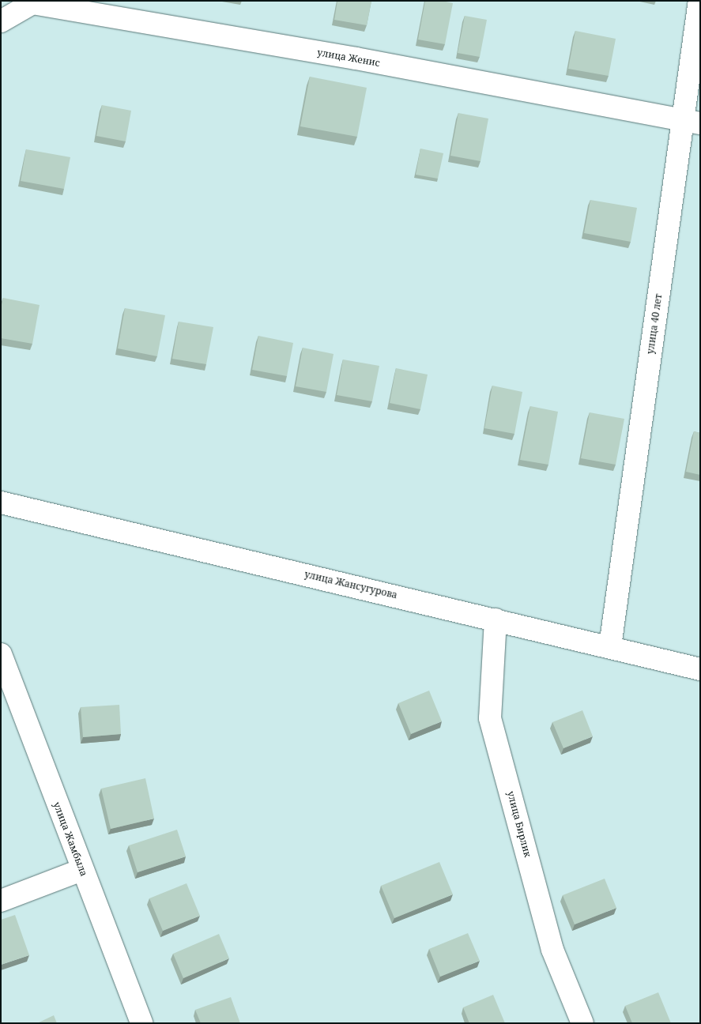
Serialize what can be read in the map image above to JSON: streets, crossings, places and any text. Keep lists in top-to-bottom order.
{
  "streets": {
    "street": [
      "улица Женис",
      "улица 40 лет",
      "улица Жансугурова",
      "улица Бирлик",
      "улица Жамбыла"
    ]
  },
  "crossings": [
    ["улица Женис", "улица 40 лет"],
    ["улица 40 лет", "улица Жансугурова"],
    ["улица Жансугурова", "улица Бирлик"]
  ]
}
